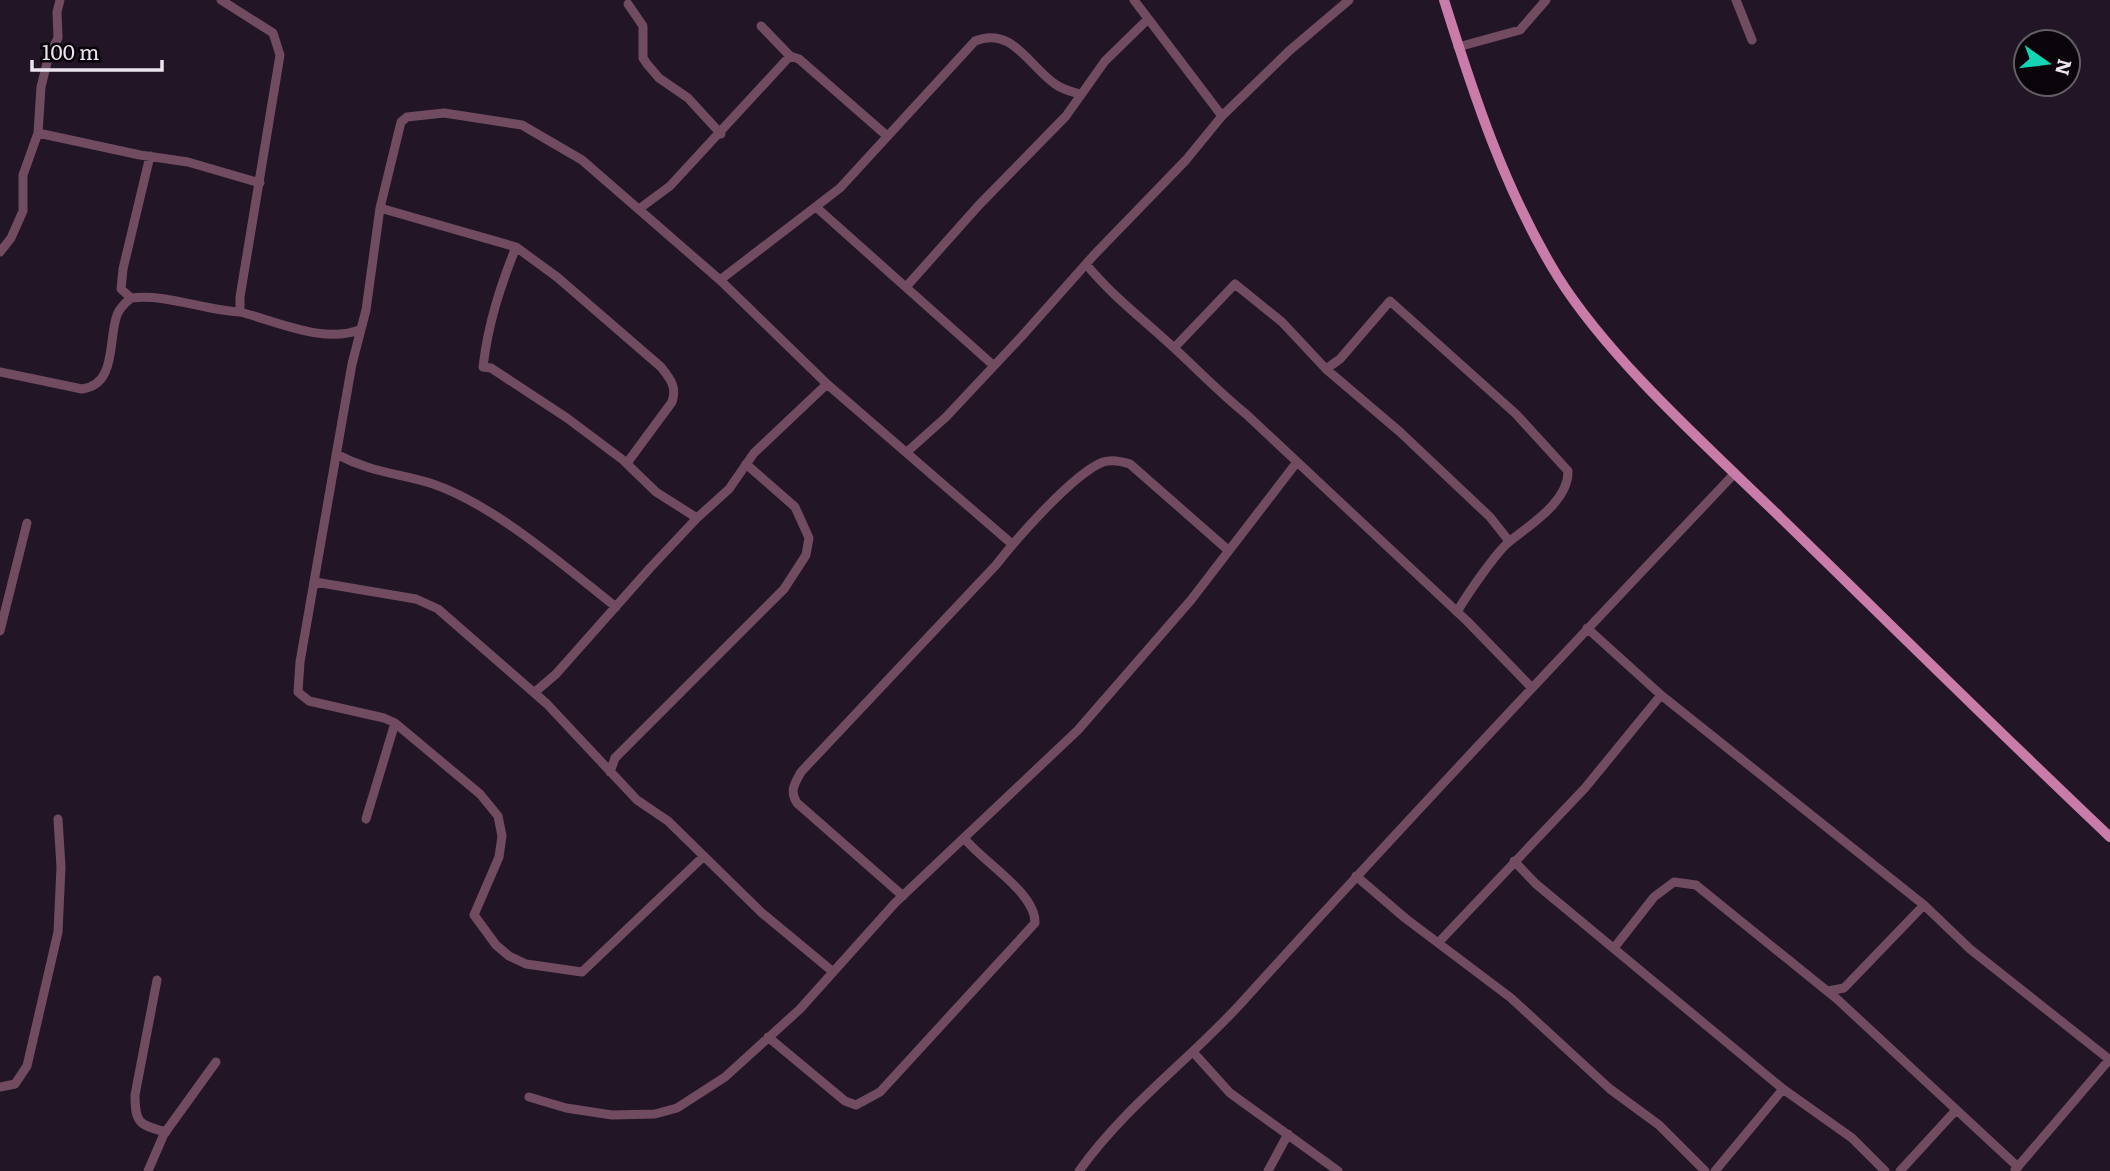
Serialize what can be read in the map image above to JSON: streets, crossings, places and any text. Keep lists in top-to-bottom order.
{
  "scale_bar": "100 m",
  "north": "right"
}
